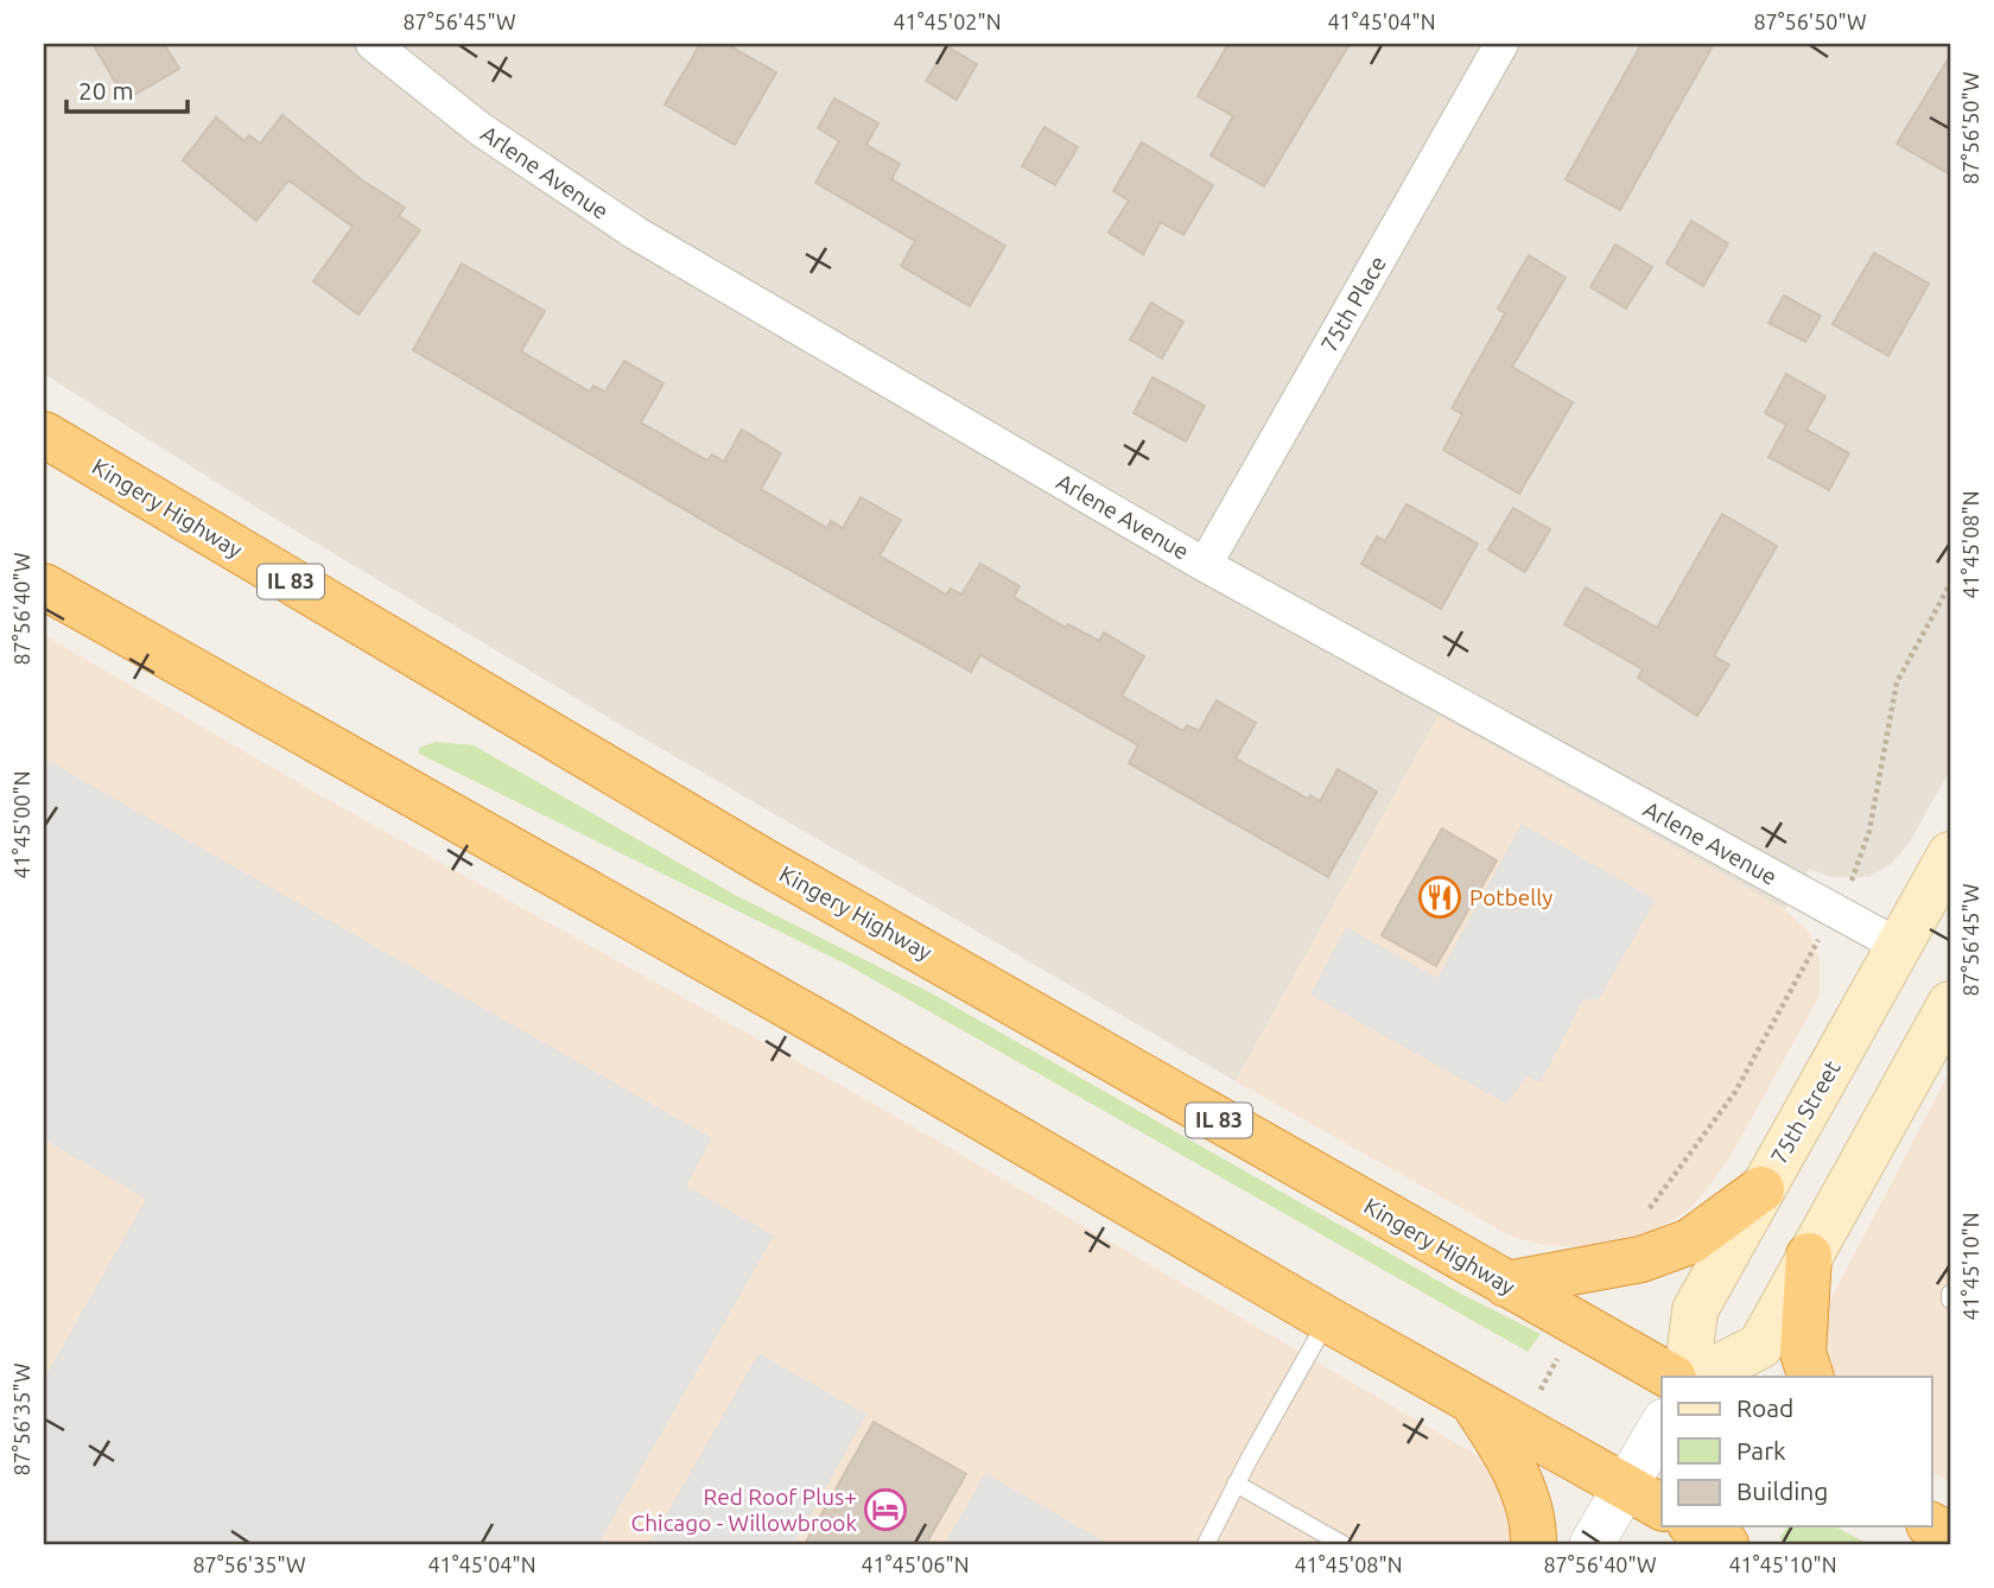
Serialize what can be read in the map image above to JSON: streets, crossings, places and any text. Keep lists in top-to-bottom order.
{
  "streets": {
    "highway": ["Kingery Highway", "IL 83"],
    "main road": ["75th Street"],
    "street": ["Arlene Avenue", "75th Place"]
  },
  "crossings": [
    ["Arlene Avenue", "75th Place"],
    ["Arlene Avenue", "75th Street"]
  ],
  "places": {
    "restaurant": ["Potbelly"],
    "hotel": ["Red Roof Plus+ Chicago - Willowbrook"]
  },
  "legend": ["Road", "Park", "Building"],
  "scale_bar": "20 m",
  "coordinates": [
    "87°56'45\"W",
    "41°45'02\"N",
    "41°45'04\"N",
    "87°56'50\"W",
    "41°45'08\"N",
    "87°56'40\"W",
    "41°45'00\"N",
    "41°45'10\"N",
    "87°56'35\"W",
    "41°45'06\"N"
  ]
}
